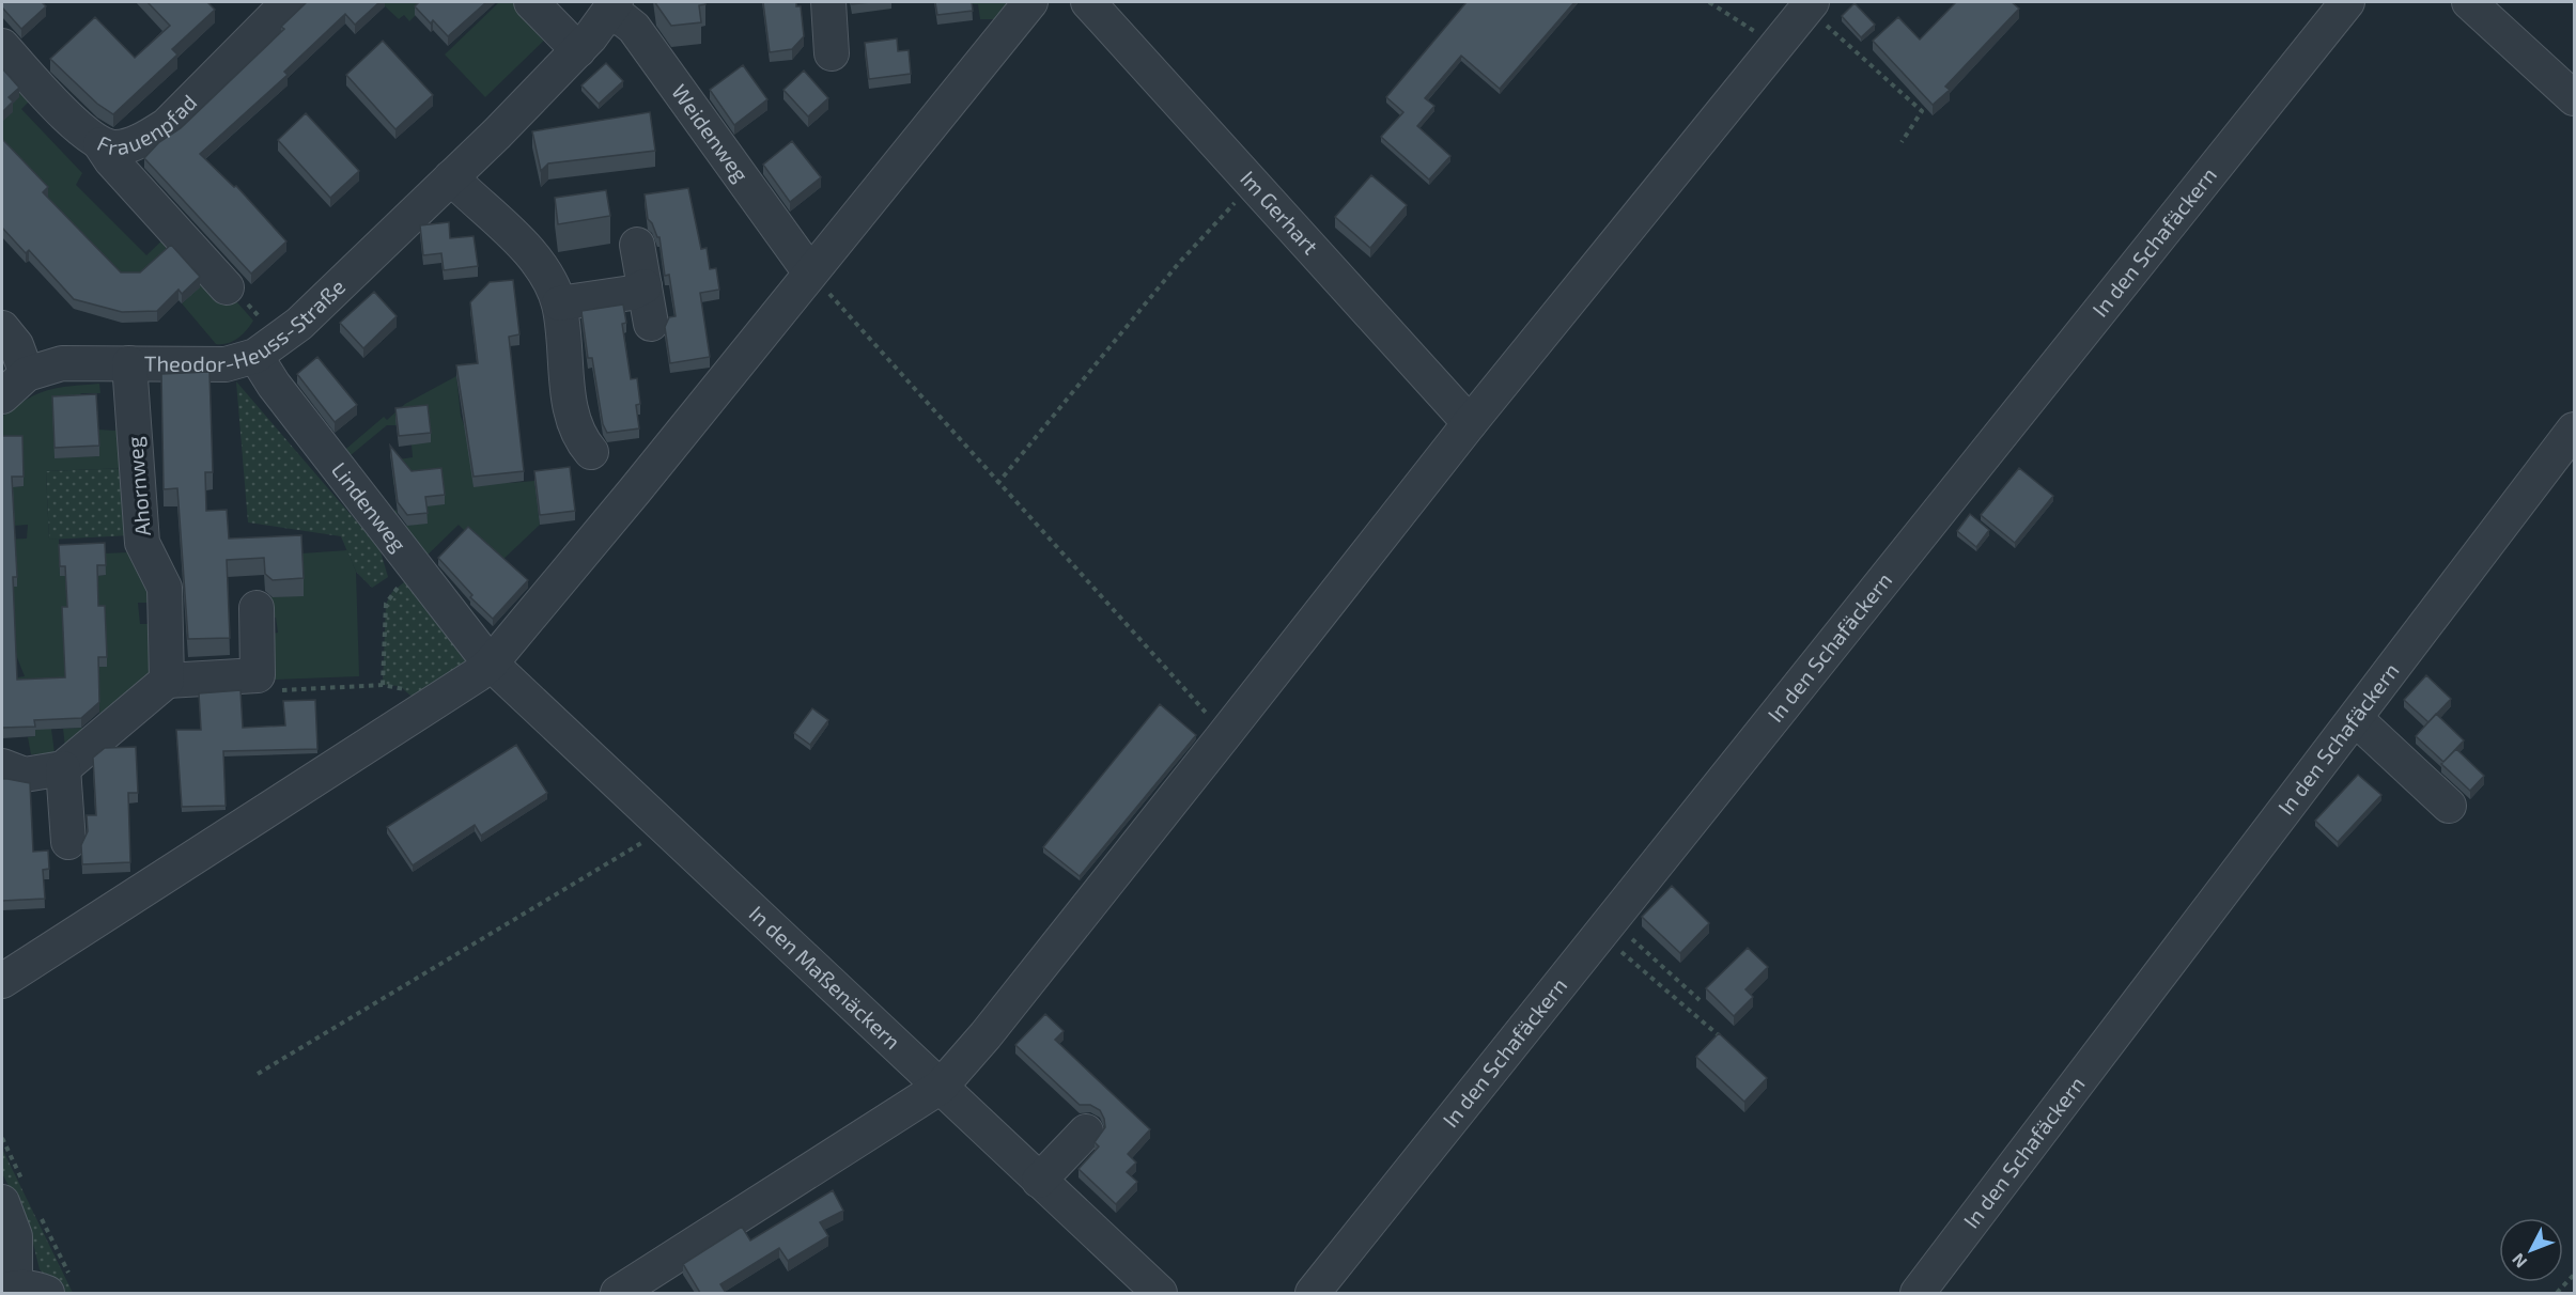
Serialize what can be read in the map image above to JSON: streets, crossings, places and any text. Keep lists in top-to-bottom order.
{
  "streets": {
    "street": [
      "Frauenpfad",
      "Weidenweg",
      "Im Gerhart",
      "In den Schafäckern",
      "Theodor-Heuss-Straße",
      "Ahornweg",
      "Lindenweg",
      "In den Maßenäckern"
    ]
  },
  "crossings": [
    ["Weidenweg", "Theodor-Heuss-Straße"],
    ["Theodor-Heuss-Straße", "Ahornweg"],
    ["Theodor-Heuss-Straße", "Lindenweg"],
    ["Lindenweg", "In den Maßenäckern"]
  ],
  "north": "bottom left"
}
